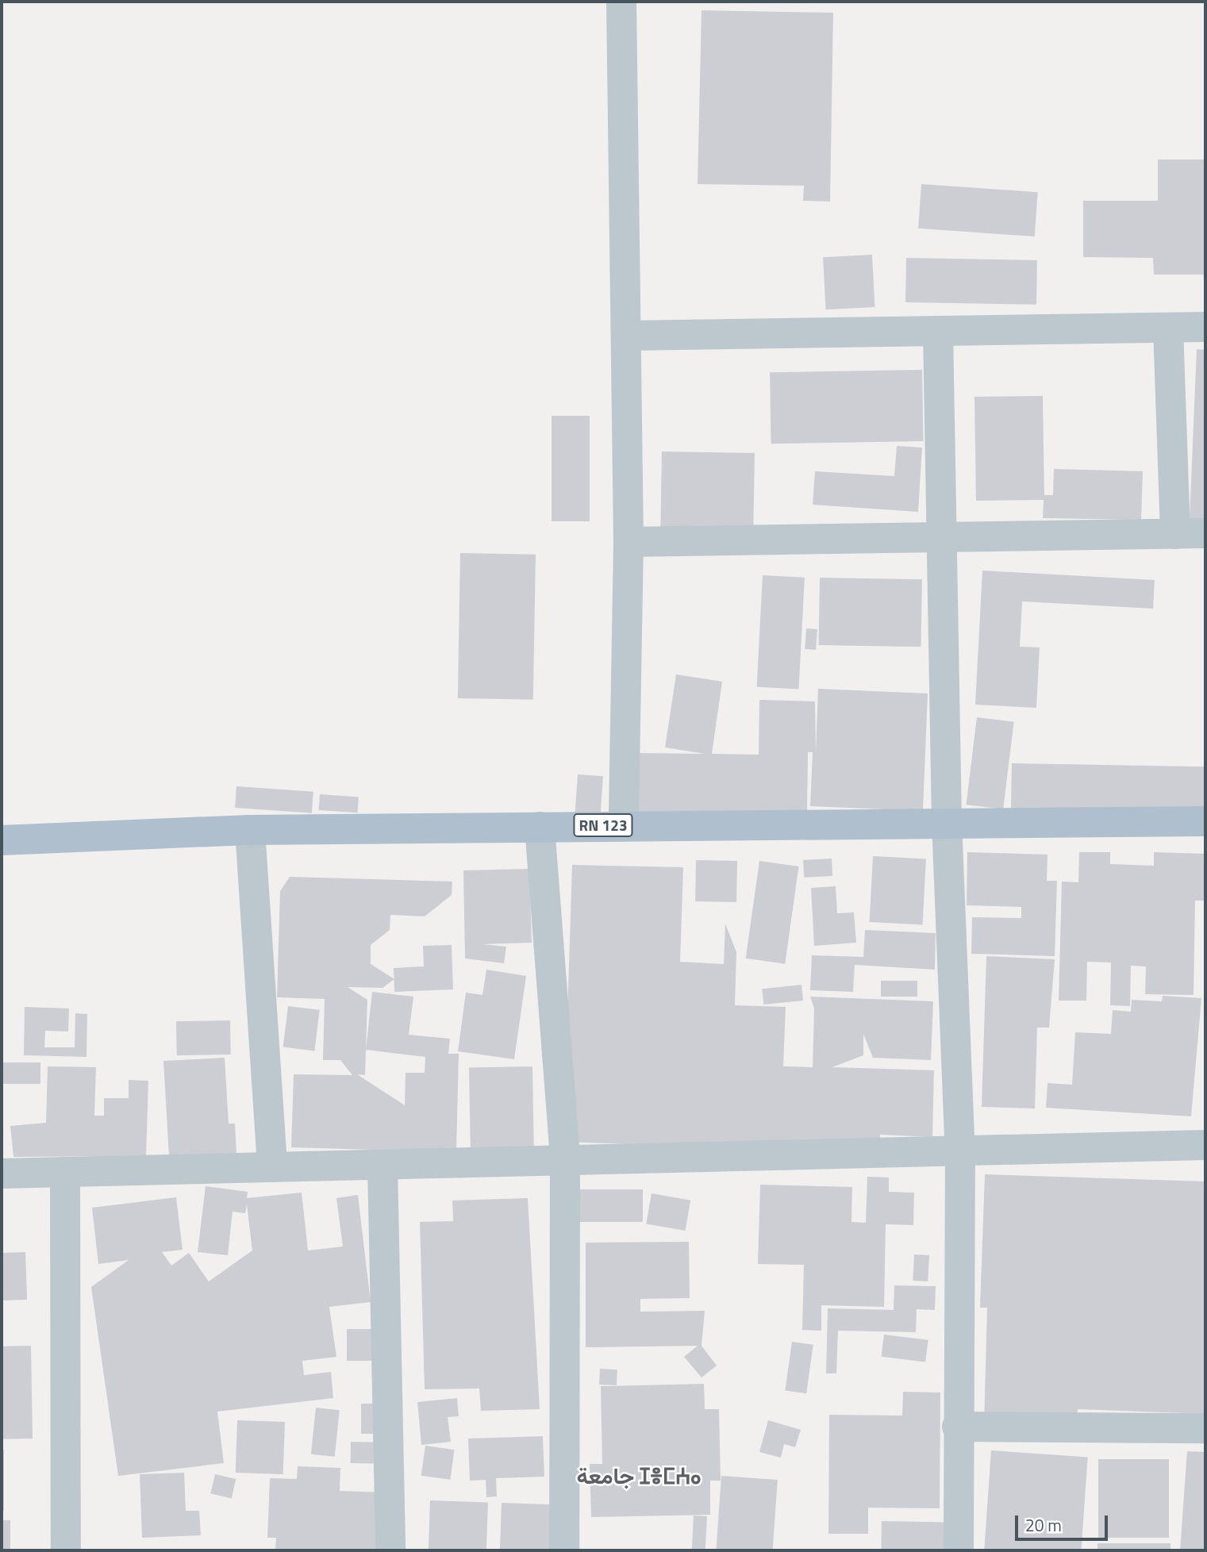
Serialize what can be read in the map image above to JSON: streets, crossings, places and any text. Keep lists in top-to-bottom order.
{
  "streets": {
    "main road": ["RN 123"]
  },
  "districts": ["جامعة ⵊⴻⵎⵄⴰ"],
  "scale_bar": "20 m"
}
